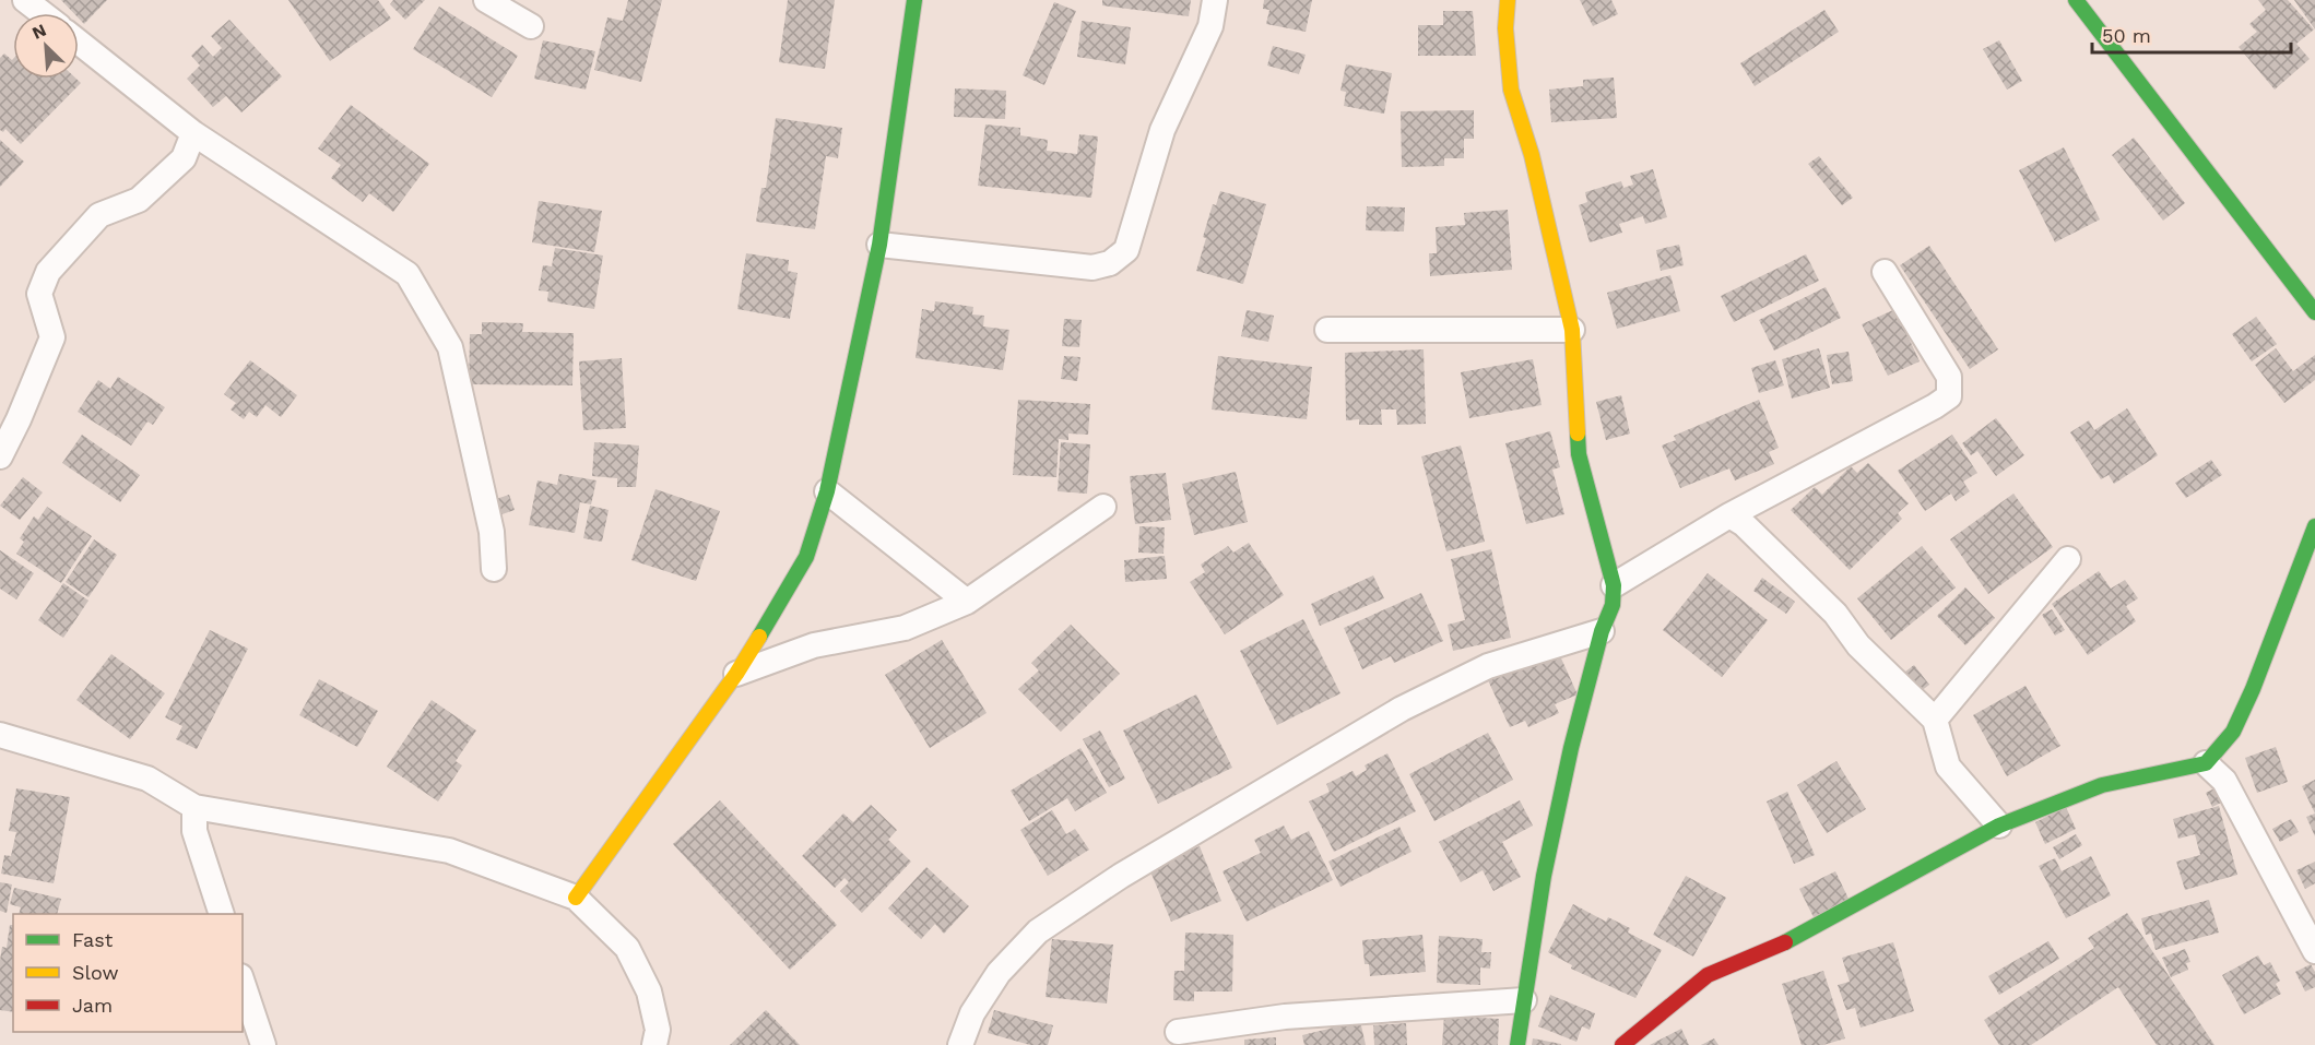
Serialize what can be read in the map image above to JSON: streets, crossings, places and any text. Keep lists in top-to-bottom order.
{
  "legend": ["Fast", "Slow", "Jam"],
  "scale_bar": "50 m",
  "north": "top left"
}
